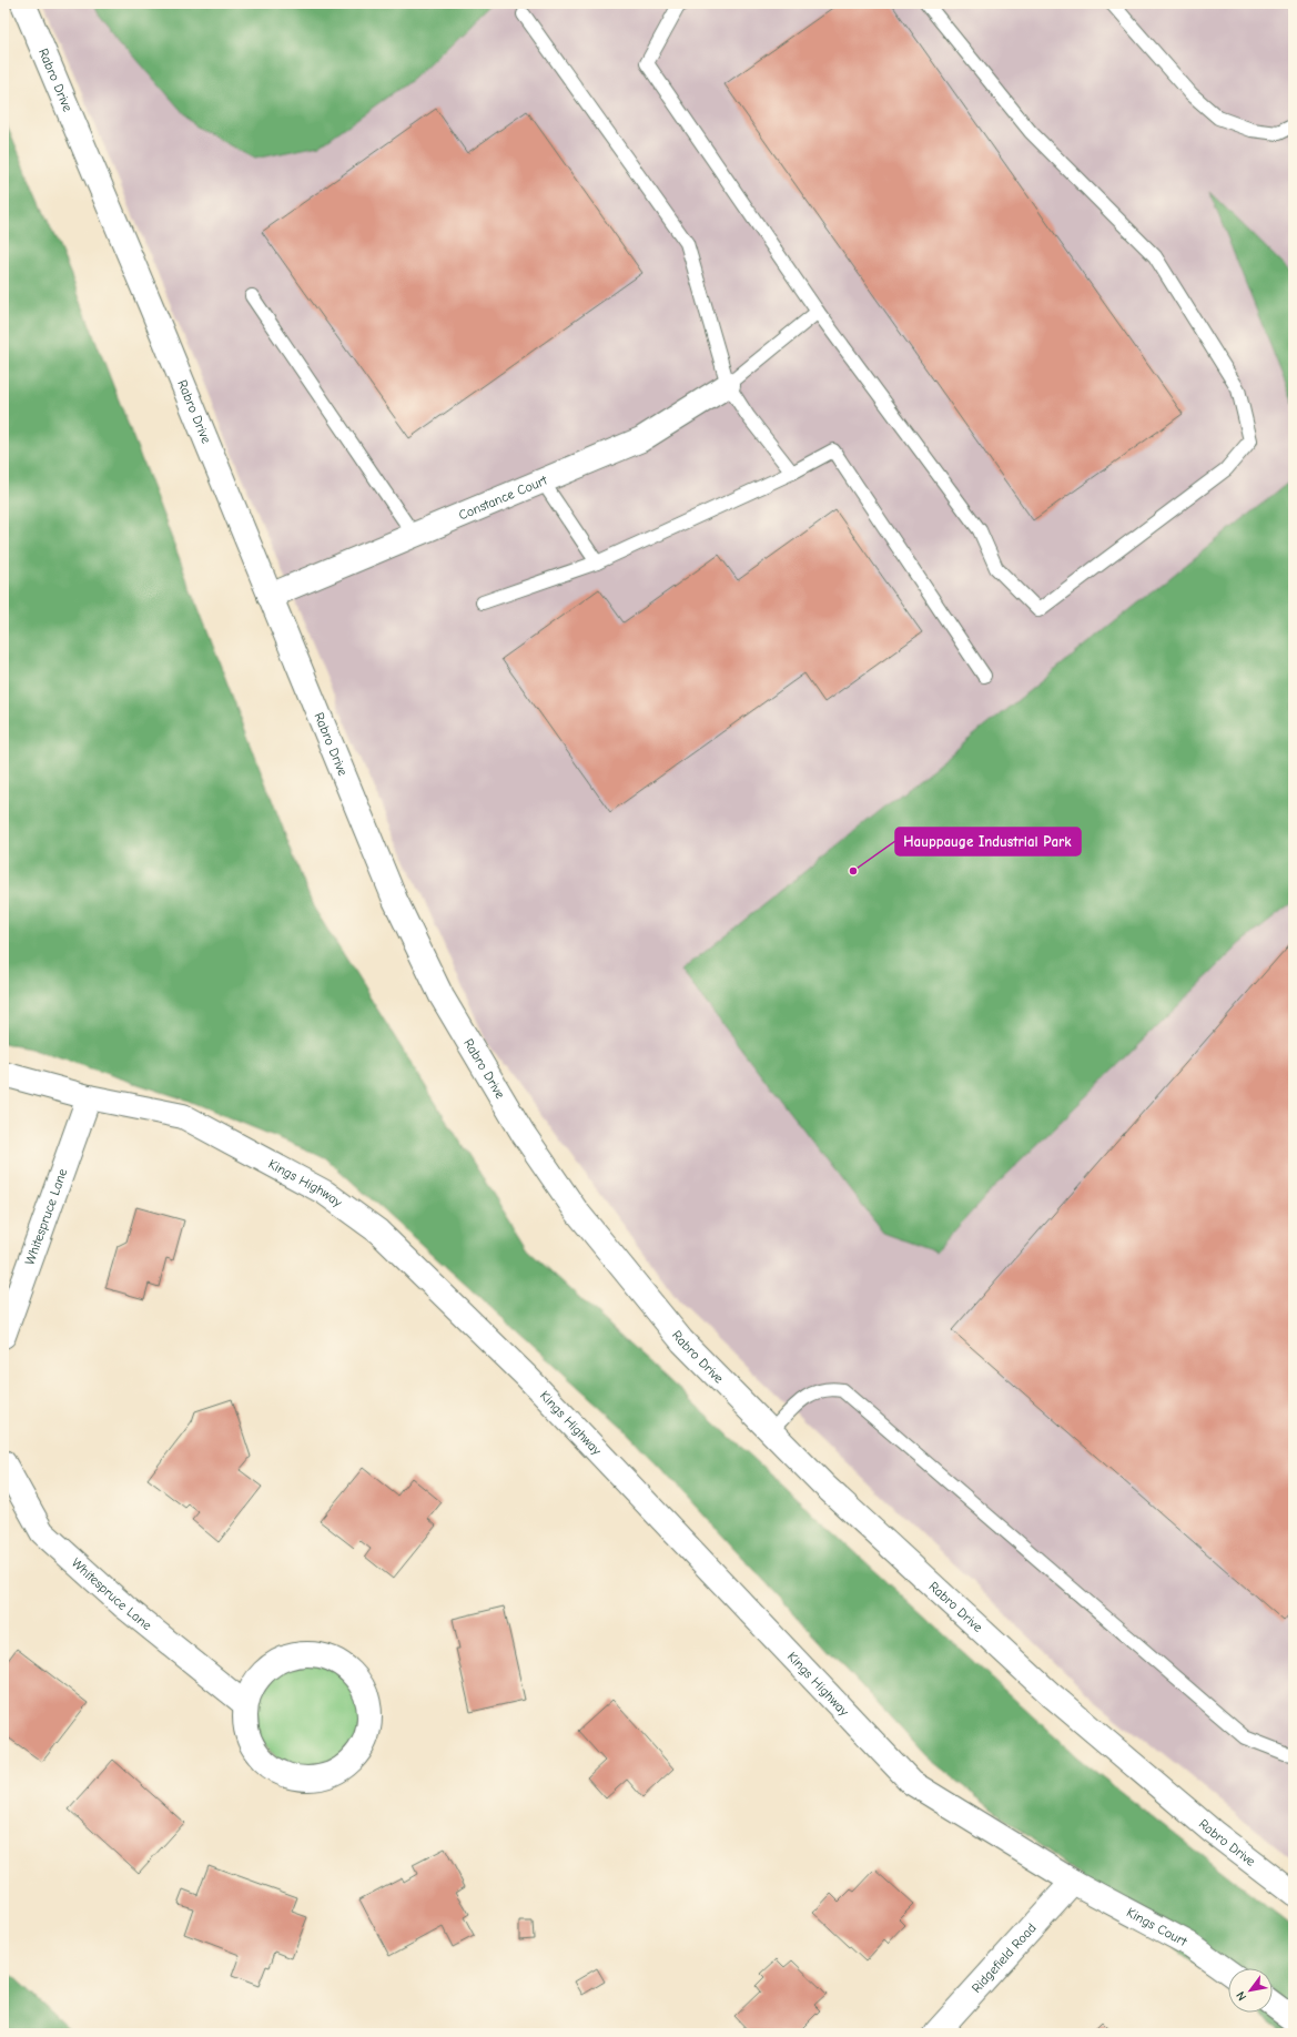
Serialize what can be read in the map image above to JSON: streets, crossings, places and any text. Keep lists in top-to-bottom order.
{
  "streets": {
    "street": [
      "Rabro Drive",
      "Constance Court",
      "Kings Highway",
      "Whitespruce Lane",
      "Kings Court",
      "Ridgefield Road"
    ]
  },
  "crossings": [
    ["Rabro Drive", "Constance Court"],
    ["Kings Highway", "Whitespruce Lane"],
    ["Kings Highway", "Kings Court"],
    ["Kings Highway", "Ridgefield Road"],
    ["Kings Court", "Ridgefield Road"]
  ],
  "places": ["Hauppauge Industrial Park"],
  "north": "bottom left"
}
